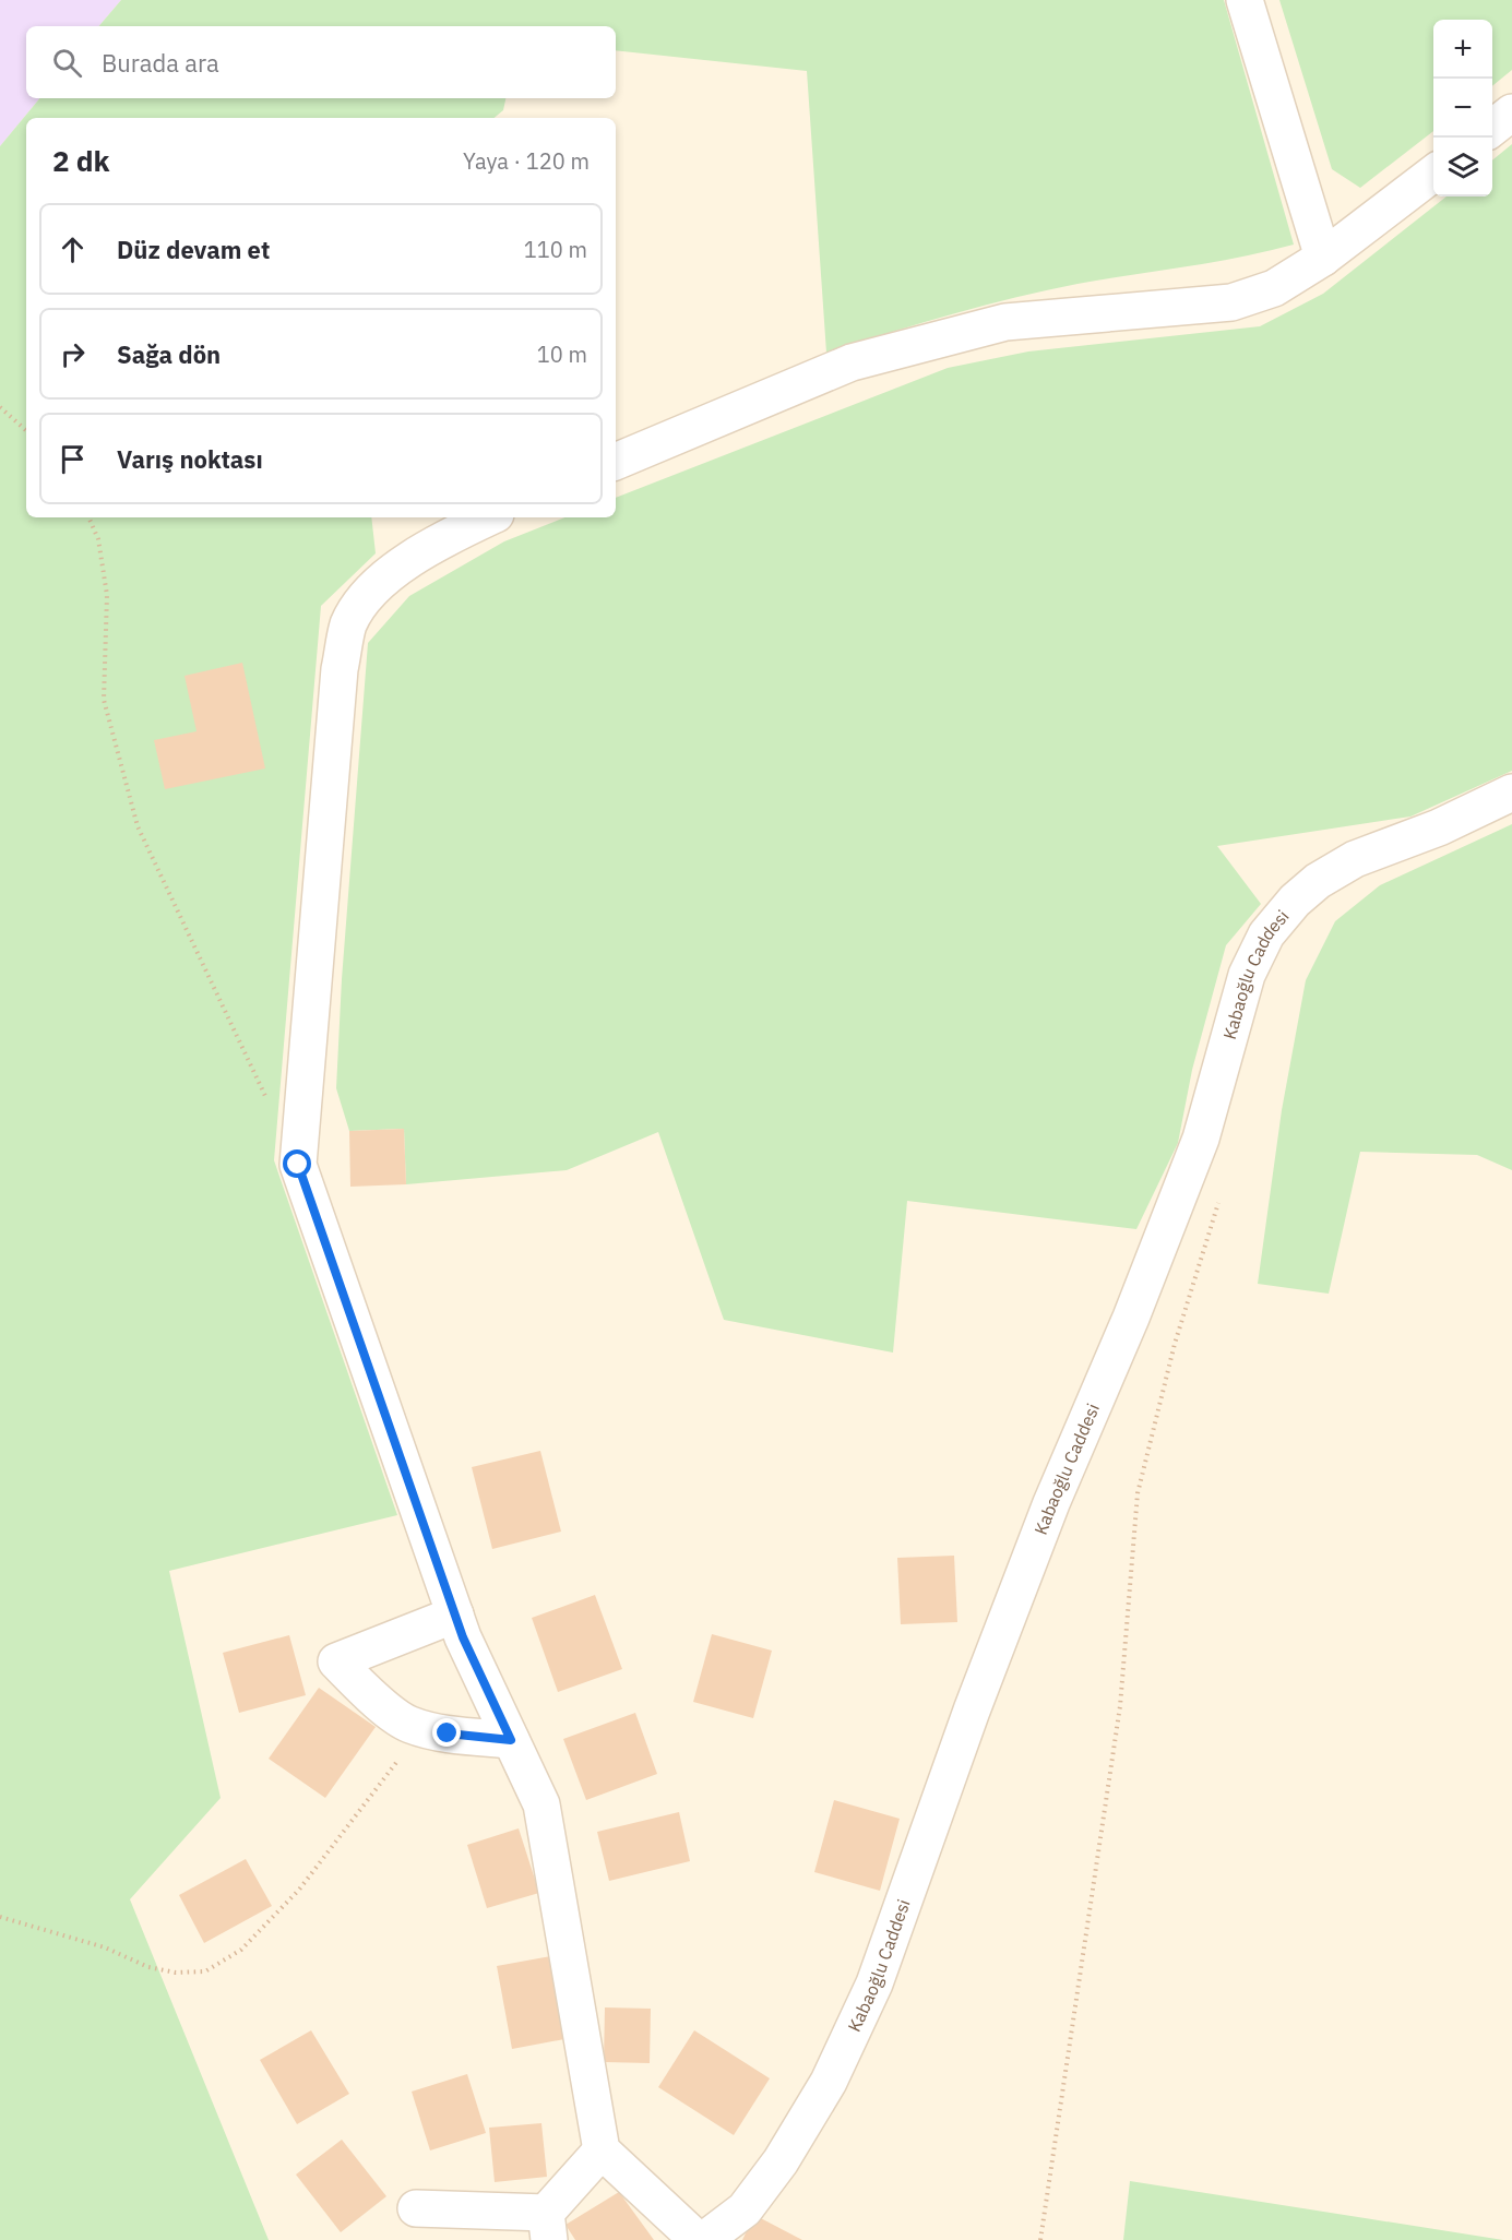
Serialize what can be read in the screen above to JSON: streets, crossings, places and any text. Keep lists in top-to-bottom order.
{
  "streets": {
    "street": ["Kabaoğlu Caddesi"]
  },
  "page": {
    "map_buttons": ["+", "−"],
    "search": "Burada ara",
    "heading": ["2 dk", "Yaya · 120 m"],
    "list": [
      ["Düz devam et", "110 m"],
      ["Sağa dön", "10 m"],
      "Varış noktası"
    ]
  }
}
